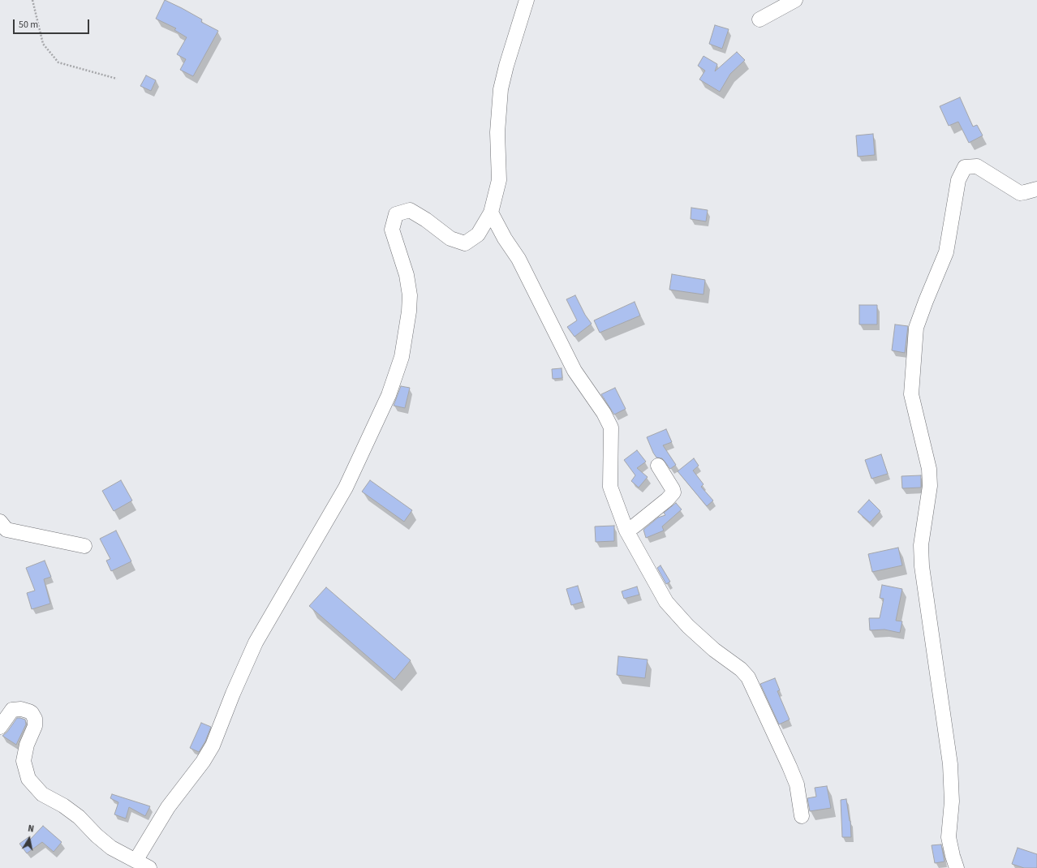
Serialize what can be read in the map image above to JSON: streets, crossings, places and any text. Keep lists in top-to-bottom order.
{
  "scale_bar": "50 m",
  "north": "top"
}
